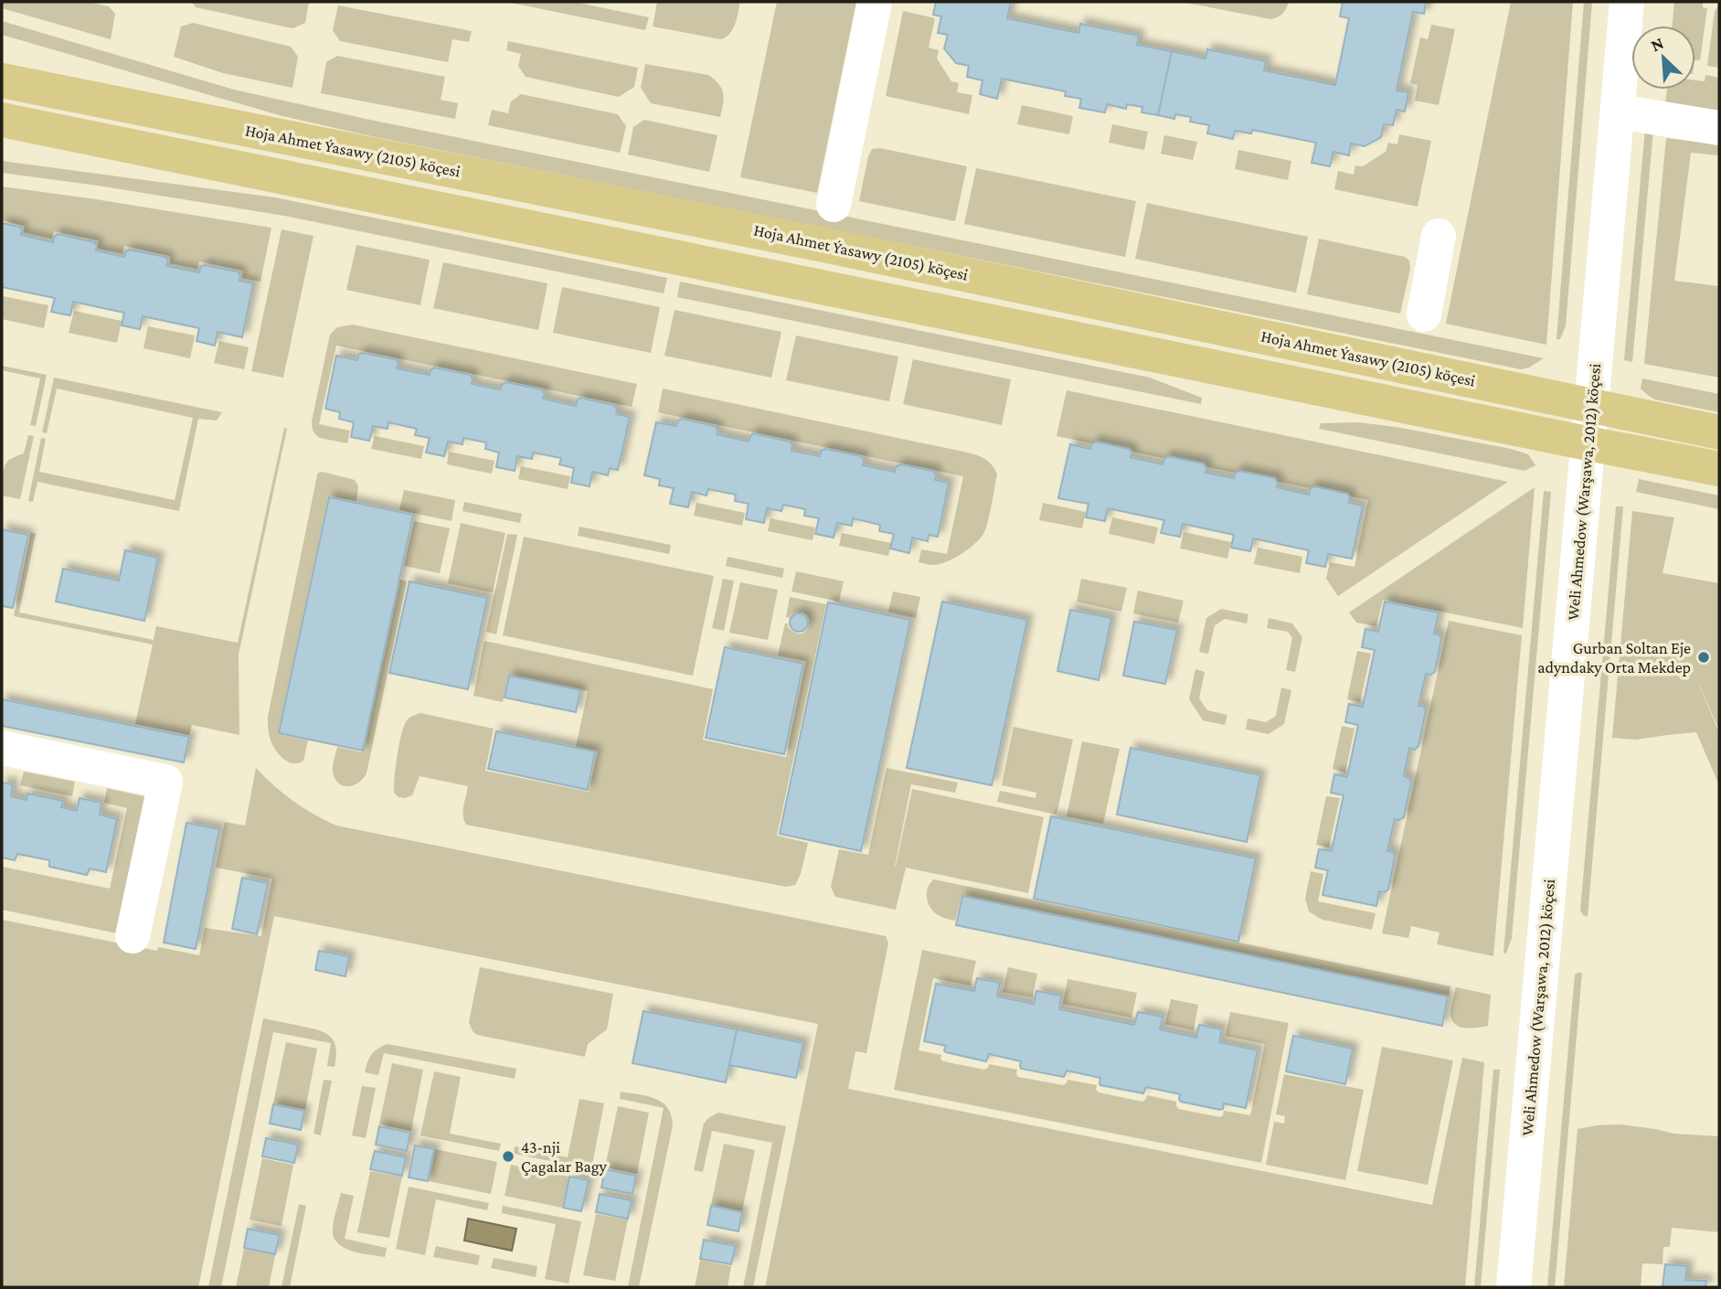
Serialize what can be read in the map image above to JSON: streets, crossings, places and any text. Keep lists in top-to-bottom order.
{
  "streets": {
    "main road": ["Hoja Ahmet Ýasawy (2105) köçesi"],
    "street": ["Weli Ahmedow (Warşawa, 2012) köçesi"]
  },
  "crossings": [
    ["Hoja Ahmet Ýasawy (2105) köçesi", "Weli Ahmedow (Warşawa, 2012) köçesi"]
  ],
  "places": ["Gurban Soltan Eje adyndaky Orta Mekdep", "43-nji Çagalar Bagy"],
  "north": "top left"
}
